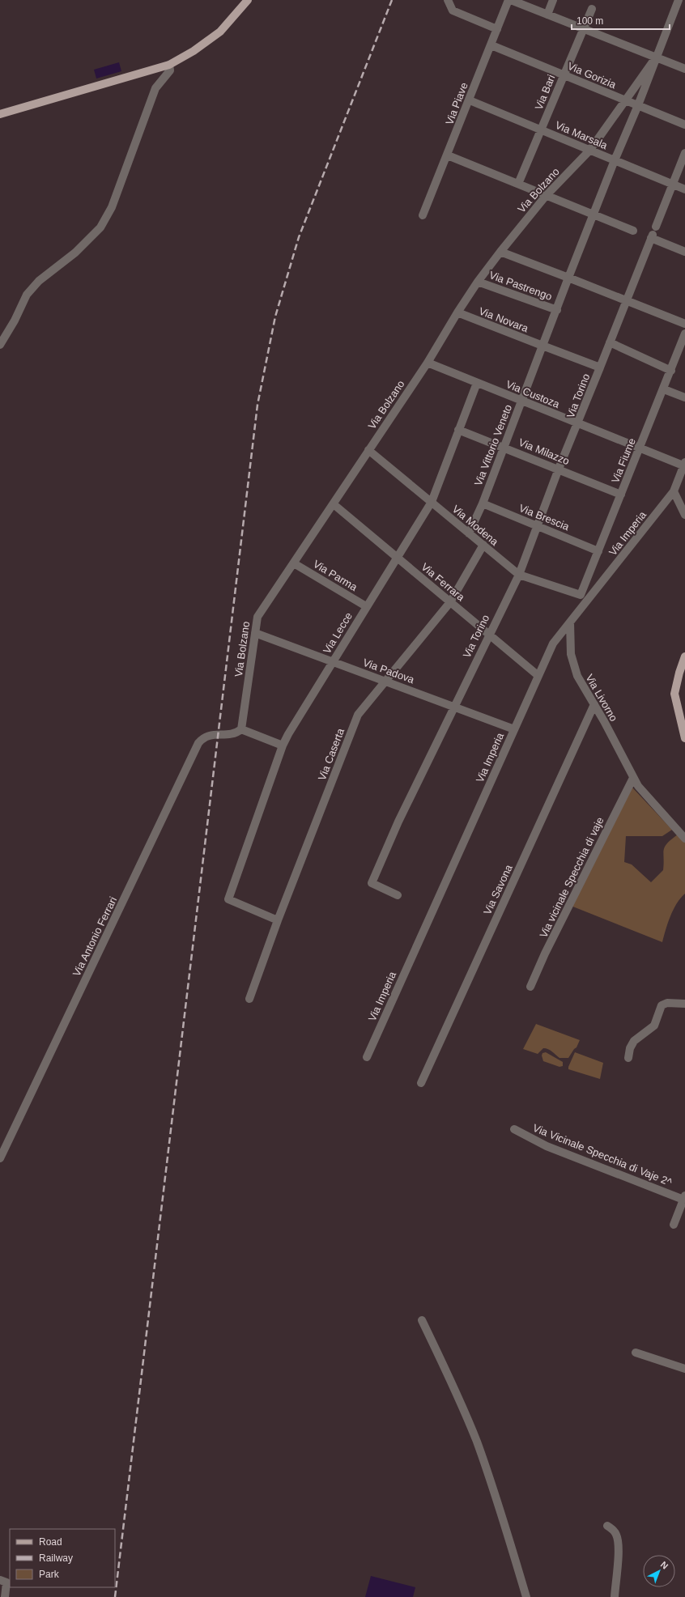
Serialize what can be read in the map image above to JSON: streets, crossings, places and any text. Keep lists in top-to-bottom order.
{
  "streets": {
    "street": [
      "Via Gorizia",
      "Via Bari",
      "Via Piave",
      "Via Marsala",
      "Via Bolzano",
      "Via Pastrengo",
      "Via Novara",
      "Via Custoza",
      "Via Torino",
      "Via Vittorio Veneto",
      "Via Milazzo",
      "Via Fiume",
      "Via Brescia",
      "Via Modena",
      "Via Imperia",
      "Via Parma",
      "Via Ferrara",
      "Via Lecce",
      "Via Padova",
      "Via Livorno",
      "Via Caserta",
      "Via vicinale Specchia di vaje",
      "Via Savona",
      "Via Antonio Ferrari",
      "Via Vicinale Specchia di Vaje 2^"
    ]
  },
  "crossings": [
    ["Via Gorizia", "Via Bari"],
    ["Via Gorizia", "Via Piave"],
    ["Via Gorizia", "Via Bolzano"],
    ["Via Bari", "Via Marsala"],
    ["Via Piave", "Via Marsala"],
    ["Via Marsala", "Via Bolzano"],
    ["Via Bolzano", "Via Pastrengo"],
    ["Via Bolzano", "Via Novara"],
    ["Via Bolzano", "Via Custoza"],
    ["Via Bolzano", "Via Modena"],
    ["Via Bolzano", "Via Parma"],
    ["Via Bolzano", "Via Ferrara"],
    ["Via Bolzano", "Via Padova"],
    ["Via Bolzano", "Via Antonio Ferrari"],
    ["Via Pastrengo", "Via Vittorio Veneto"],
    ["Via Novara", "Via Torino"],
    ["Via Novara", "Via Vittorio Veneto"],
    ["Via Custoza", "Via Torino"],
    ["Via Custoza", "Via Vittorio Veneto"],
    ["Via Custoza", "Via Fiume"],
    ["Via Custoza", "Via Imperia"],
    ["Via Custoza", "Via Lecce"],
    ["Via Torino", "Via Milazzo"],
    ["Via Torino", "Via Brescia"],
    ["Via Torino", "Via Modena"],
    ["Via Torino", "Via Ferrara"],
    ["Via Torino", "Via Padova"],
    ["Via Vittorio Veneto", "Via Milazzo"],
    ["Via Vittorio Veneto", "Via Brescia"],
    ["Via Vittorio Veneto", "Via Modena"],
    ["Via Milazzo", "Via Fiume"],
    ["Via Milazzo", "Via Lecce"],
    ["Via Fiume", "Via Brescia"],
    ["Via Fiume", "Via Modena"],
    ["Via Modena", "Via Lecce"],
    ["Via Modena", "Via Caserta"],
    ["Via Imperia", "Via Ferrara"],
    ["Via Imperia", "Via Padova"],
    ["Via Imperia", "Via Livorno"],
    ["Via Parma", "Via Lecce"],
    ["Via Ferrara", "Via Lecce"],
    ["Via Ferrara", "Via Caserta"],
    ["Via Lecce", "Via Padova"],
    ["Via Lecce", "Via Caserta"],
    ["Via Padova", "Via Caserta"],
    ["Via Livorno", "Via vicinale Specchia di vaje"],
    ["Via Livorno", "Via Savona"]
  ],
  "legend": ["Road", "Railway", "Park"],
  "scale_bar": "100 m",
  "north": "top right"
}
